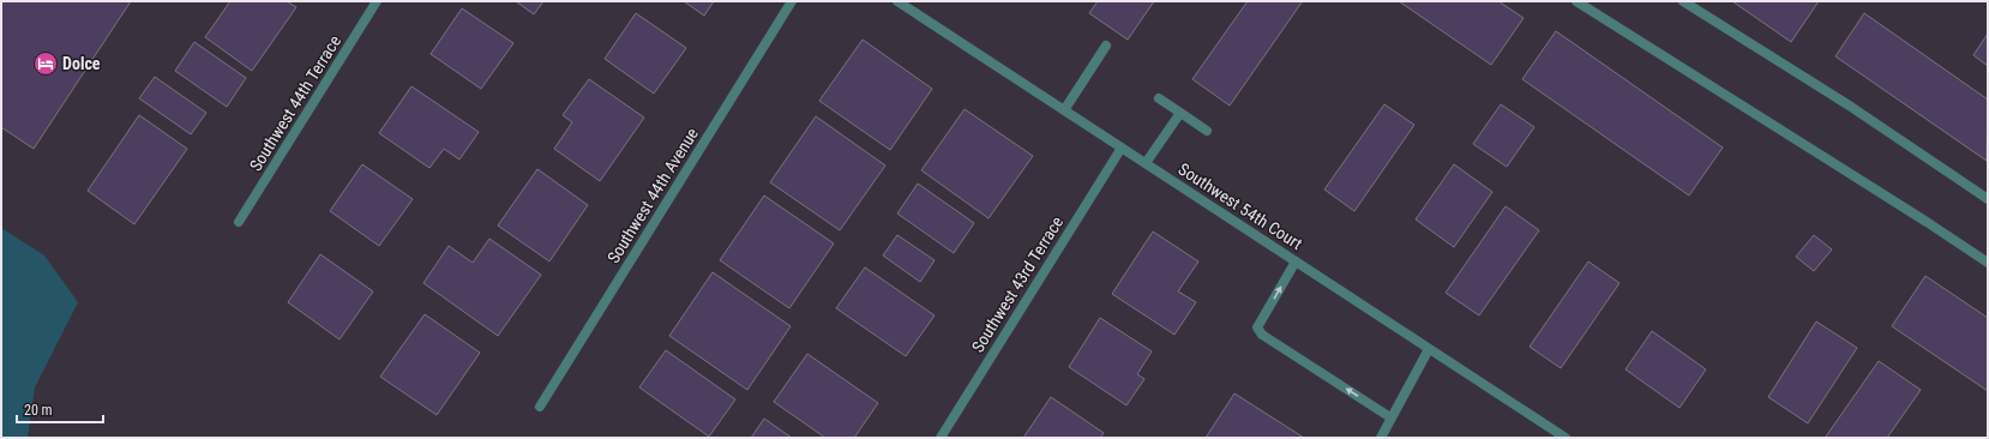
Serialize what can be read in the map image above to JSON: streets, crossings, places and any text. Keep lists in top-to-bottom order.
{
  "streets": {
    "street": [
      "Southwest 44th Terrace",
      "Southwest 44th Avenue",
      "Southwest 54th Court",
      "Southwest 43rd Terrace"
    ]
  },
  "crossings": [
    ["Southwest 54th Court", "Southwest 43rd Terrace"]
  ],
  "places": {
    "hotel": ["Dolce"]
  },
  "scale_bar": "20 m"
}
